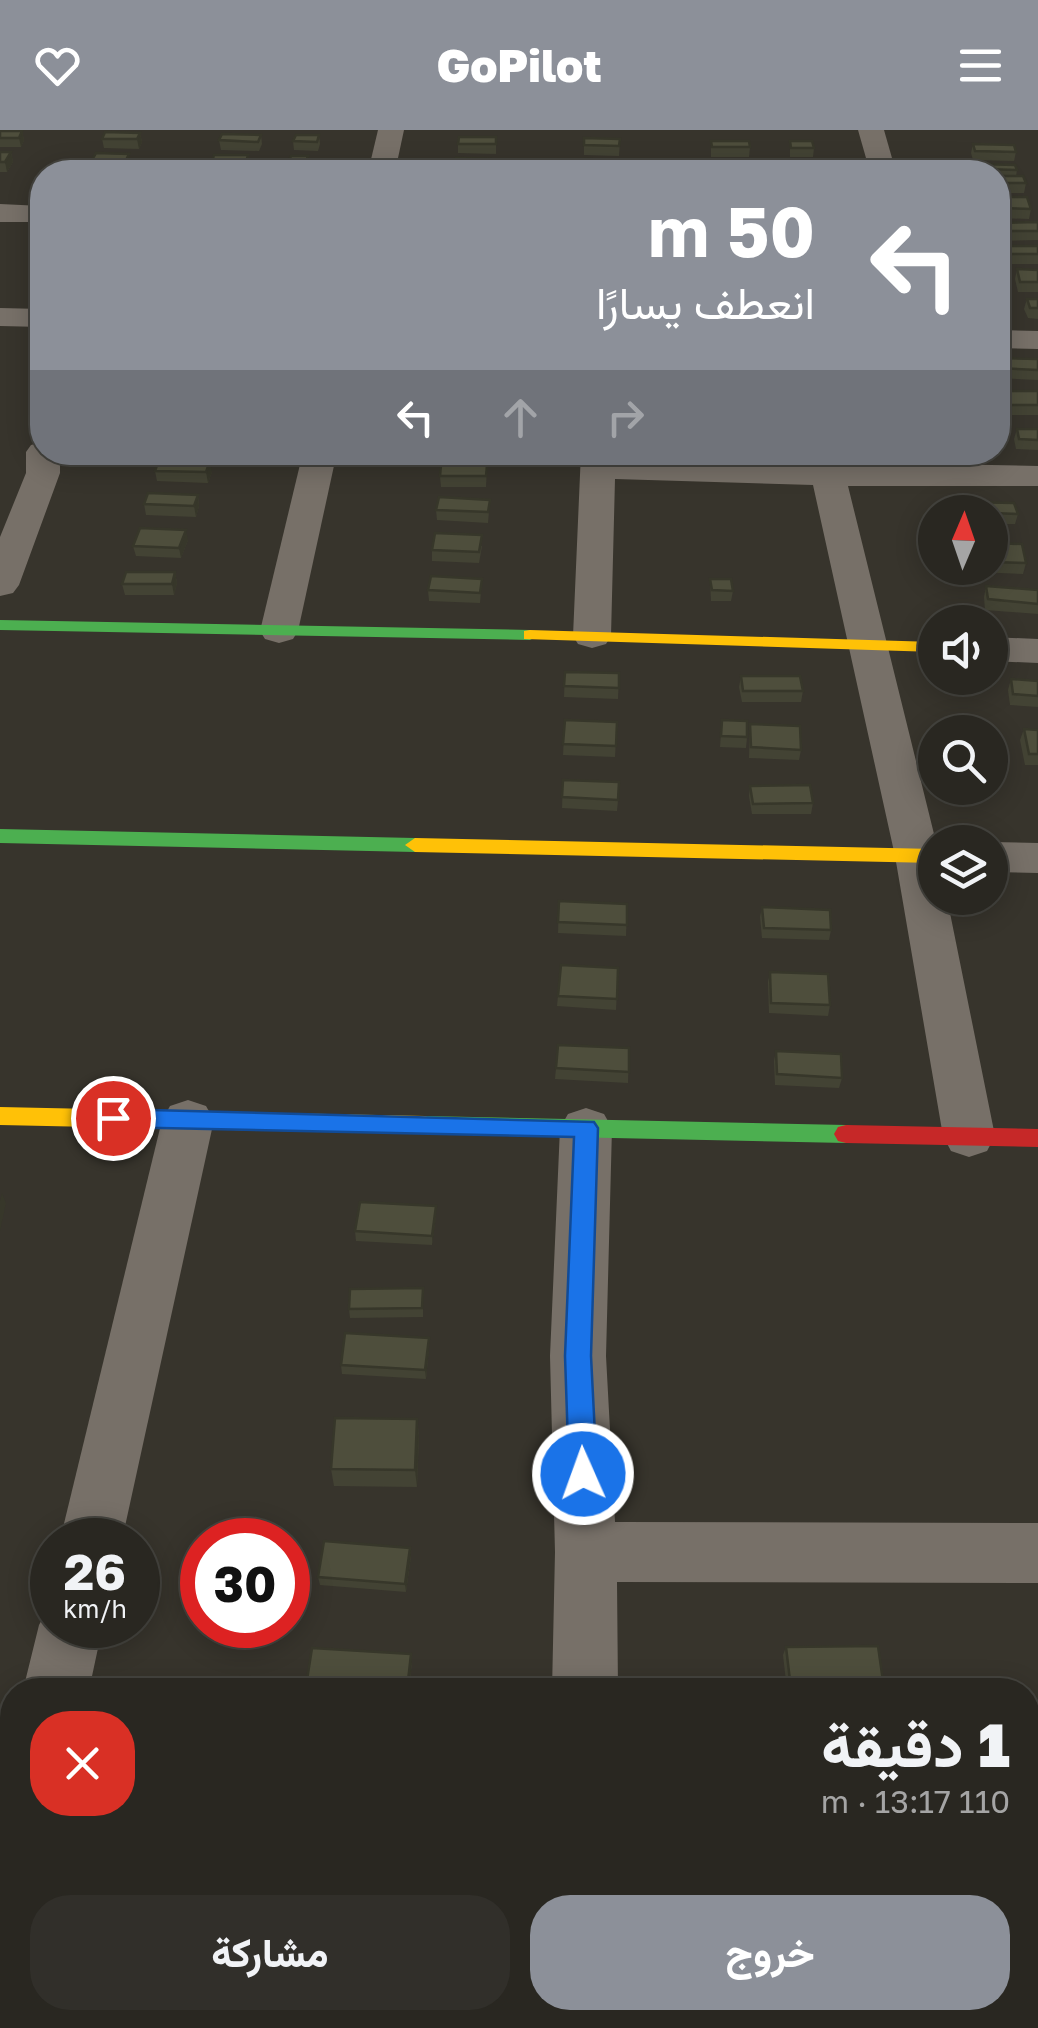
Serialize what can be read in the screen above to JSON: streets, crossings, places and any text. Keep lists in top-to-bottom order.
{
  "north": "top",
  "page": {
    "header": "GoPilot",
    "turn": ["50 m", "انعطف يسارًا"],
    "speed": "26 km/h",
    "limit": "30",
    "heading": ["1 دقيقة", "110 m · 13:17"],
    "buttons": ["خروج", "مشاركة"]
  }
}
